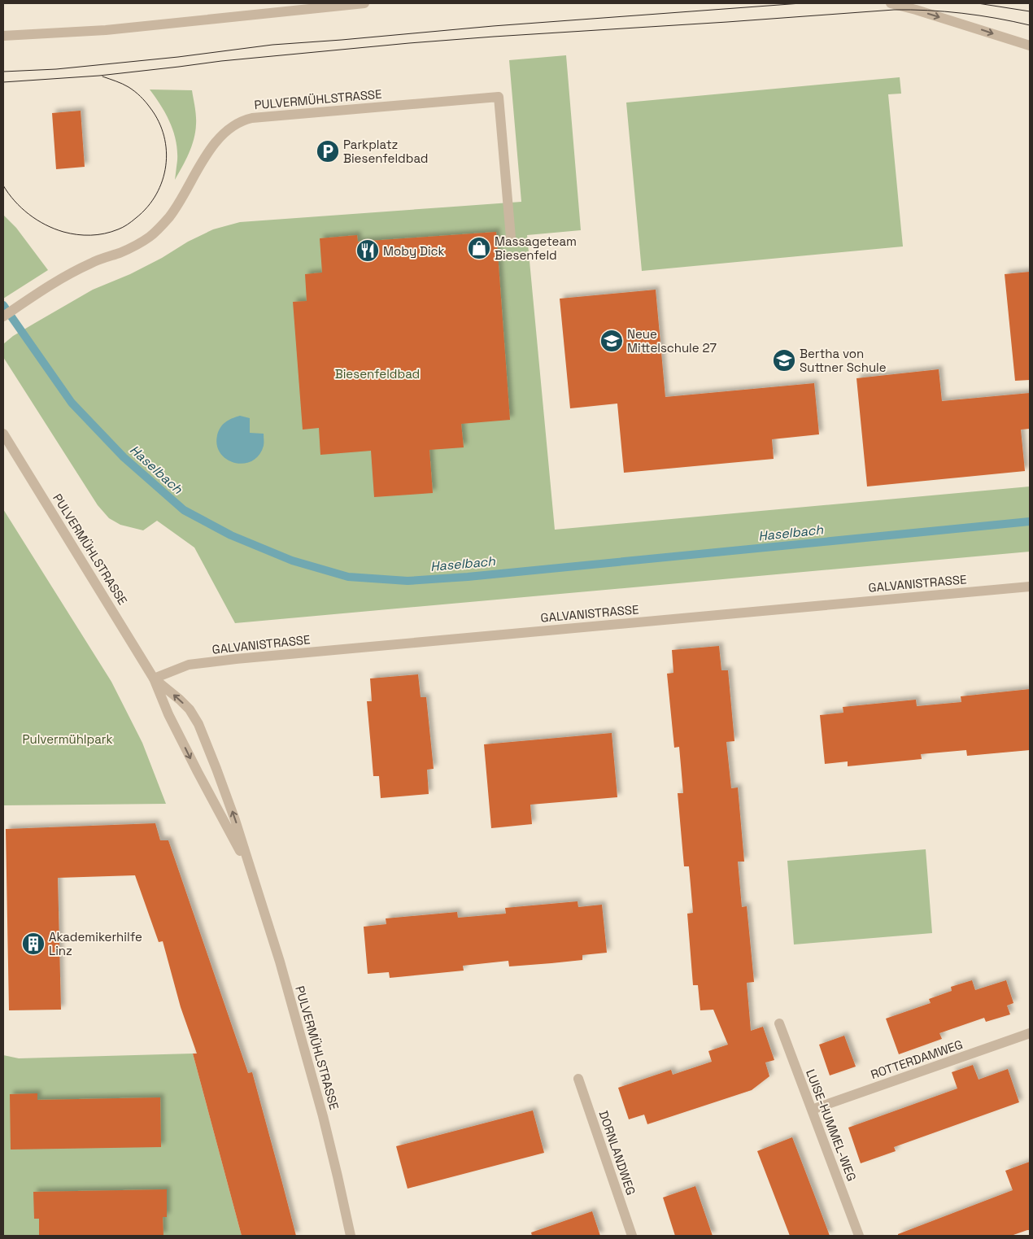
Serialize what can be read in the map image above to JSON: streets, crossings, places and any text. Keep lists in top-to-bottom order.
{
  "streets": {
    "street": [
      "PULVERMÜHLSTRASSE",
      "GALVANISTRASSE",
      "ROTTERDAMWEG",
      "LUISE-HUMMEL-WEG",
      "DORNLANDWEG"
    ]
  },
  "crossings": [
    ["PULVERMÜHLSTRASSE", "GALVANISTRASSE"],
    ["ROTTERDAMWEG", "LUISE-HUMMEL-WEG"]
  ],
  "water": ["Haselbach"],
  "parks": ["Biesenfeldbad", "Pulvermühlpark"],
  "places": {
    "parking": ["Parkplatz Biesenfeldbad"],
    "shop": ["Massageteam Biesenfeld"],
    "restaurant": ["Moby Dick"],
    "school or university": ["Neue Mittelschule 27", "Bertha von Suttner Schule"],
    "building": ["Akademikerhilfe Linz"]
  }
}
